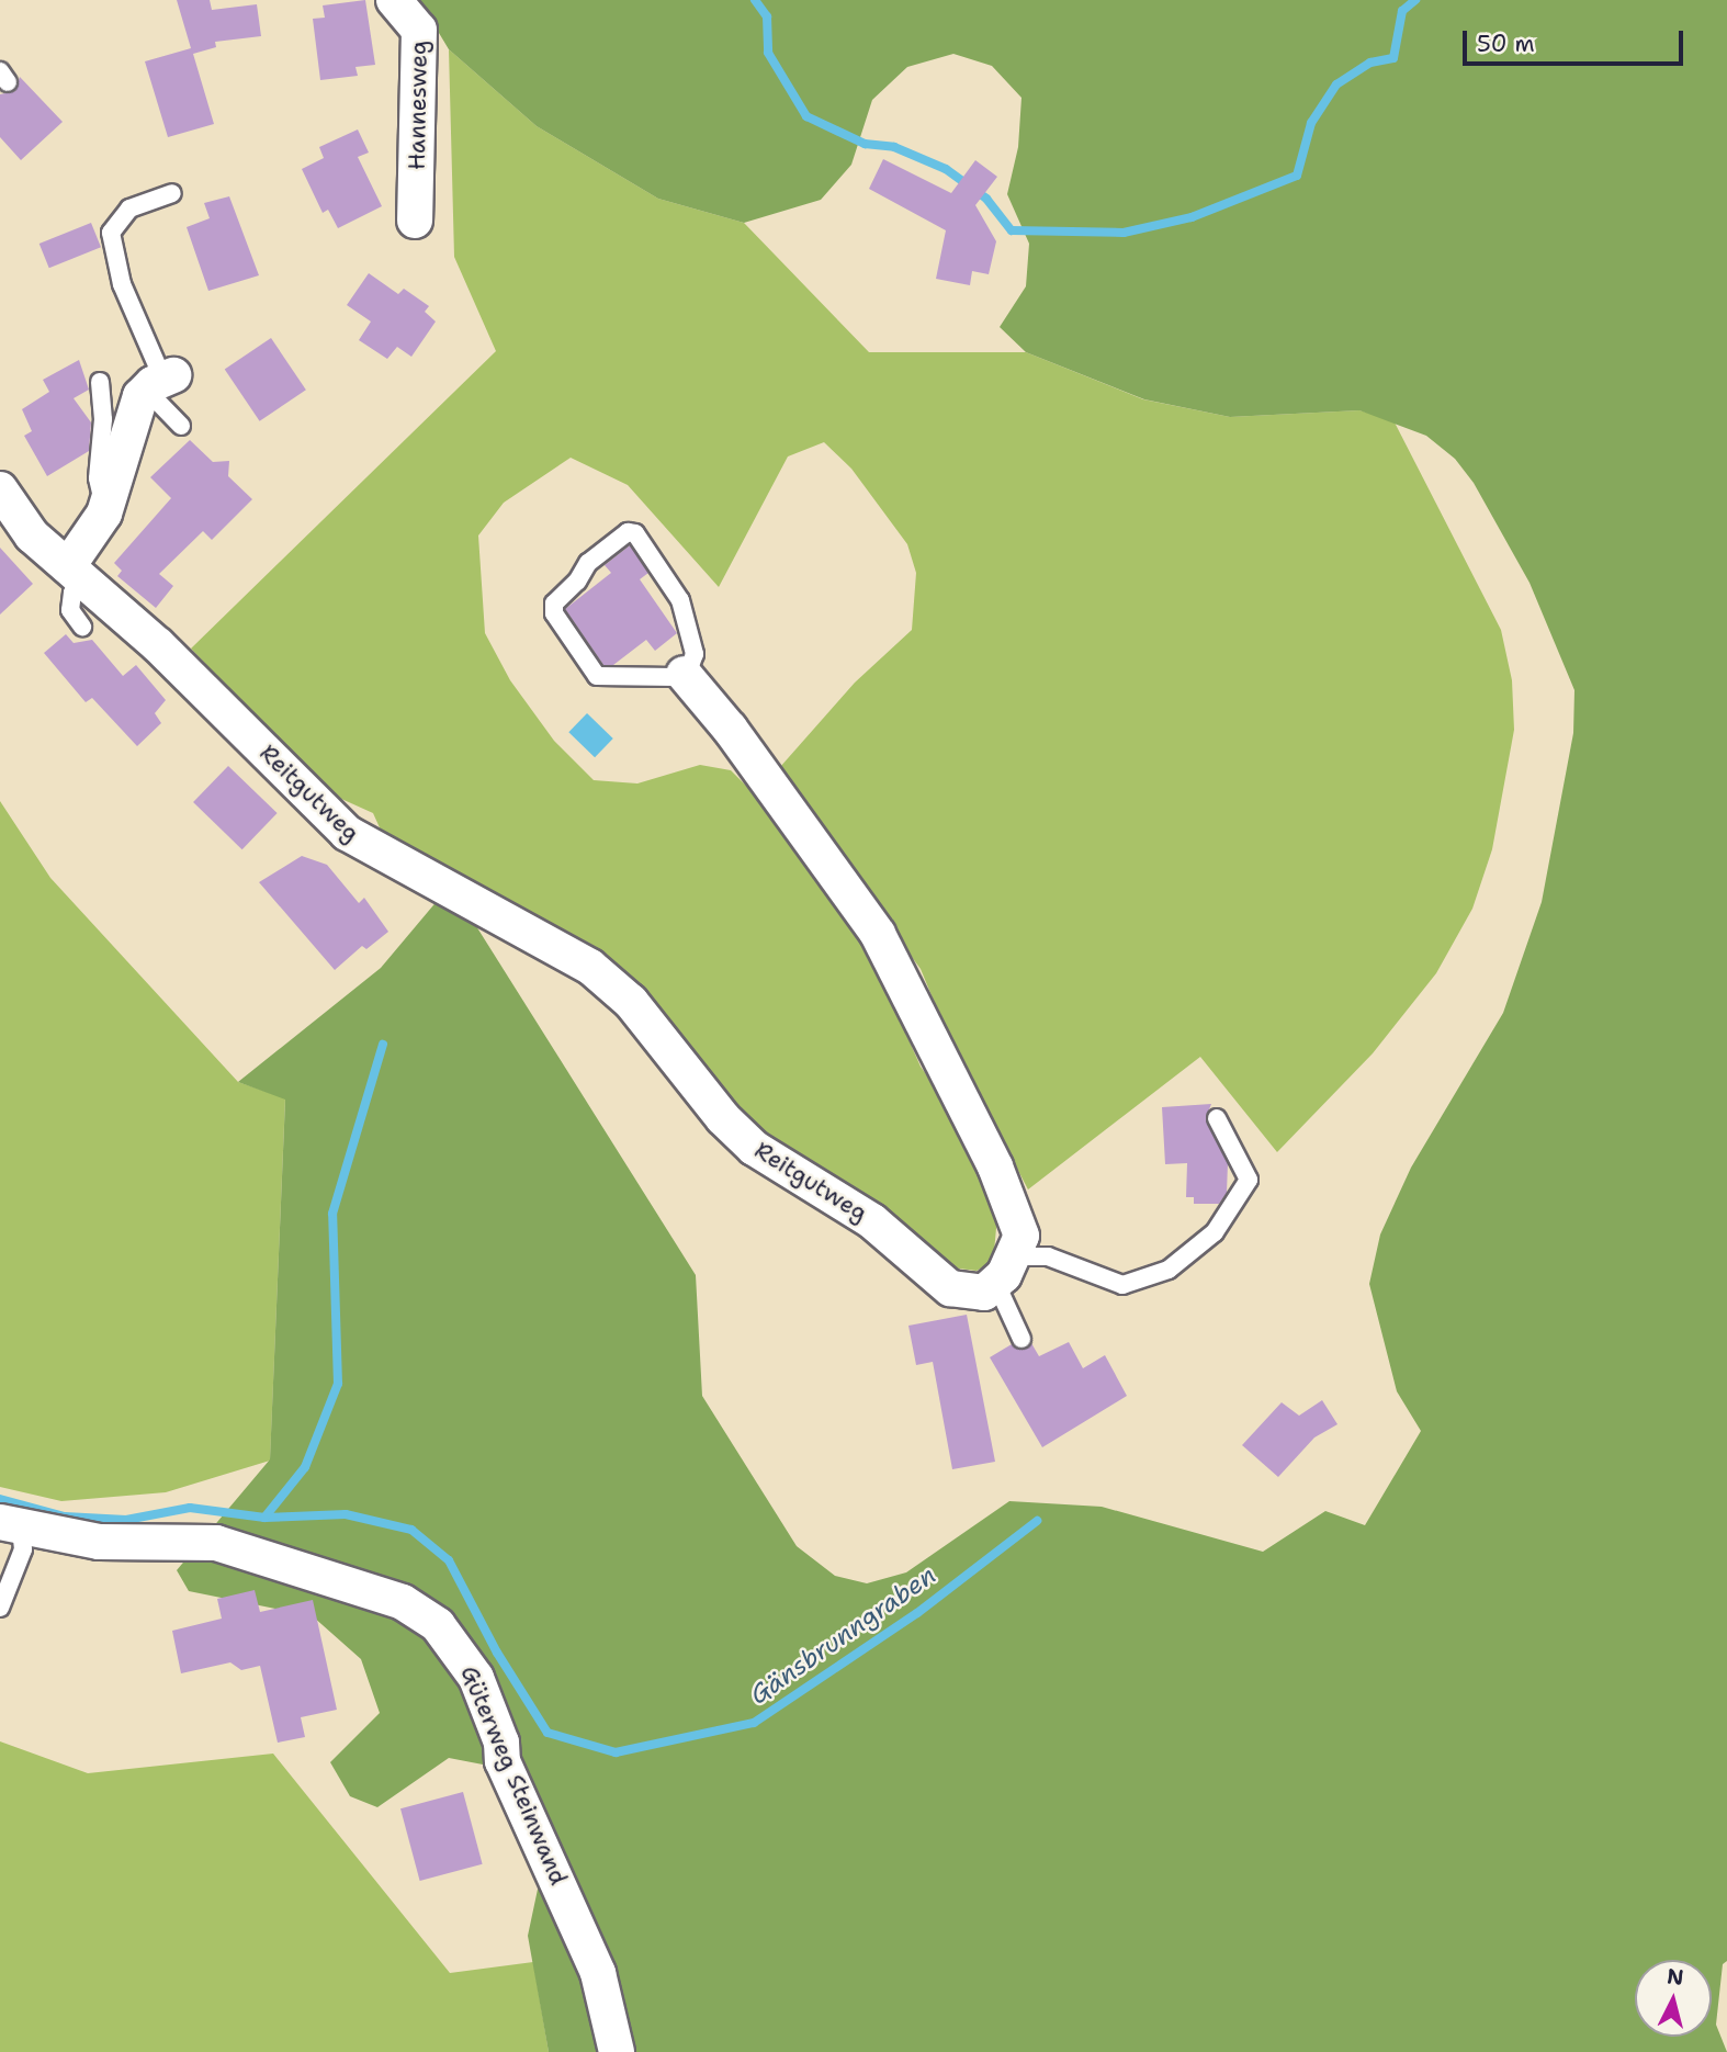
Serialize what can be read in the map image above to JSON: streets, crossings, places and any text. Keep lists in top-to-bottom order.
{
  "streets": {
    "street": ["Hannesweg", "Reitgutweg", "Güterweg Steinwand"]
  },
  "water": ["Gänsbrunngraben"],
  "scale_bar": "50 m",
  "north": "top"
}
